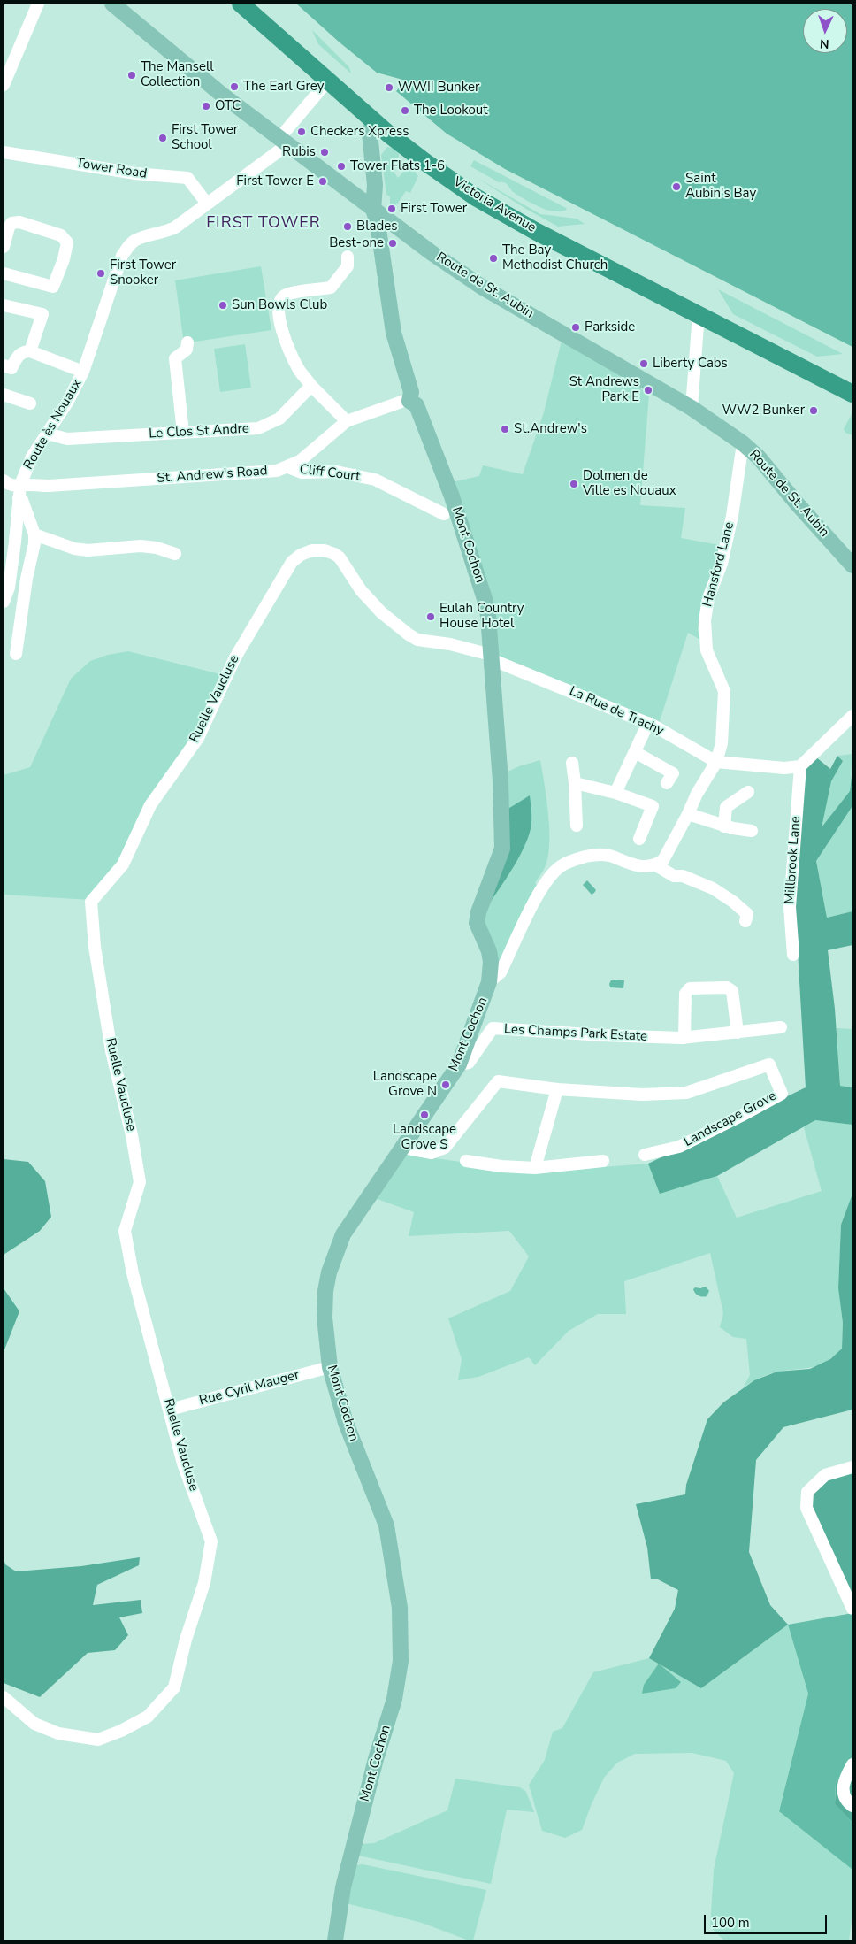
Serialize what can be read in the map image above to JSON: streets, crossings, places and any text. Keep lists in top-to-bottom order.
{
  "streets": {
    "highway": ["Victoria Avenue"],
    "main road": ["Route de St. Aubin", "Mont Cochon"],
    "street": [
      "Tower Road",
      "Route ès Nouaux",
      "Le Clos St Andre",
      "Cliff Court",
      "St. Andrew's Road",
      "Hansford Lane",
      "Ruelle Vaucluse",
      "La Rue de Trachy",
      "Millbrook Lane",
      "Les Champs Park Estate",
      "Landscape Grove",
      "Rue Cyril Mauger"
    ]
  },
  "crossings": [
    ["Tower Road", "Route ès Nouaux"],
    ["Victoria Avenue", "Route ès Nouaux"],
    ["Victoria Avenue", "Mont Cochon"],
    ["Route de St. Aubin", "Route ès Nouaux"],
    ["Route de St. Aubin", "Mont Cochon"],
    ["Route de St. Aubin", "Hansford Lane"],
    ["Route ès Nouaux", "Le Clos St Andre"],
    ["Route ès Nouaux", "St. Andrew's Road"],
    ["Cliff Court", "St. Andrew's Road"],
    ["St. Andrew's Road", "Mont Cochon"],
    ["Mont Cochon", "Ruelle Vaucluse"],
    ["Mont Cochon", "La Rue de Trachy"],
    ["Mont Cochon", "Les Champs Park Estate"],
    ["Mont Cochon", "Landscape Grove"],
    ["Mont Cochon", "Rue Cyril Mauger"],
    ["Hansford Lane", "La Rue de Trachy"],
    ["Ruelle Vaucluse", "La Rue de Trachy"],
    ["Ruelle Vaucluse", "Rue Cyril Mauger"],
    ["La Rue de Trachy", "Millbrook Lane"]
  ],
  "districts": ["FIRST TOWER"],
  "places": [
    "The Mansell Collection",
    "The Earl Grey",
    "WWII Bunker",
    "OTC",
    "The Lookout",
    "Checkers Xpress",
    "First Tower School",
    "Rubis",
    "Tower Flats 1-6",
    "First Tower E",
    "Saint Aubin's Bay",
    "First Tower",
    "Blades",
    "Best-one",
    "The Bay Methodist Church",
    "First Tower Snooker",
    "Sun Bowls Club",
    "Parkside",
    "Liberty Cabs",
    "St Andrews Park E",
    "WW2 Bunker",
    "St.Andrew's",
    "Dolmen de Ville es Nouaux",
    "Eulah Country House Hotel",
    "Landscape Grove N",
    "Landscape Grove S"
  ],
  "scale_bar": "100 m",
  "north": "bottom"
}
